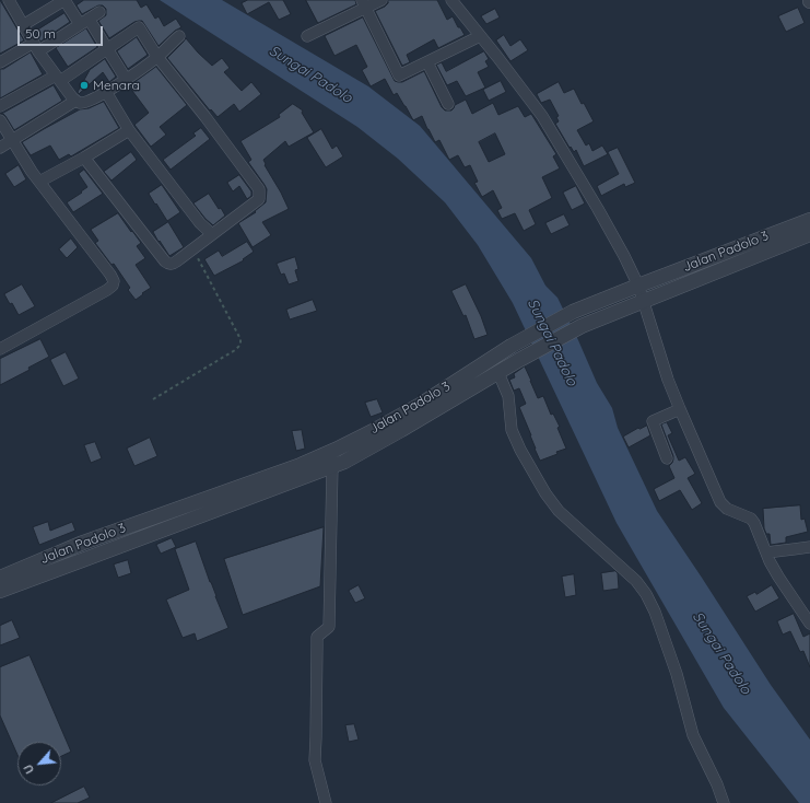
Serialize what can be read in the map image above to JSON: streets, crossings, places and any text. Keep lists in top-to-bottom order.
{
  "streets": {
    "street": ["Jalan Padolo 3"]
  },
  "water": ["Sungai Padolo"],
  "places": ["Menara"],
  "scale_bar": "50 m",
  "north": "bottom left"
}
